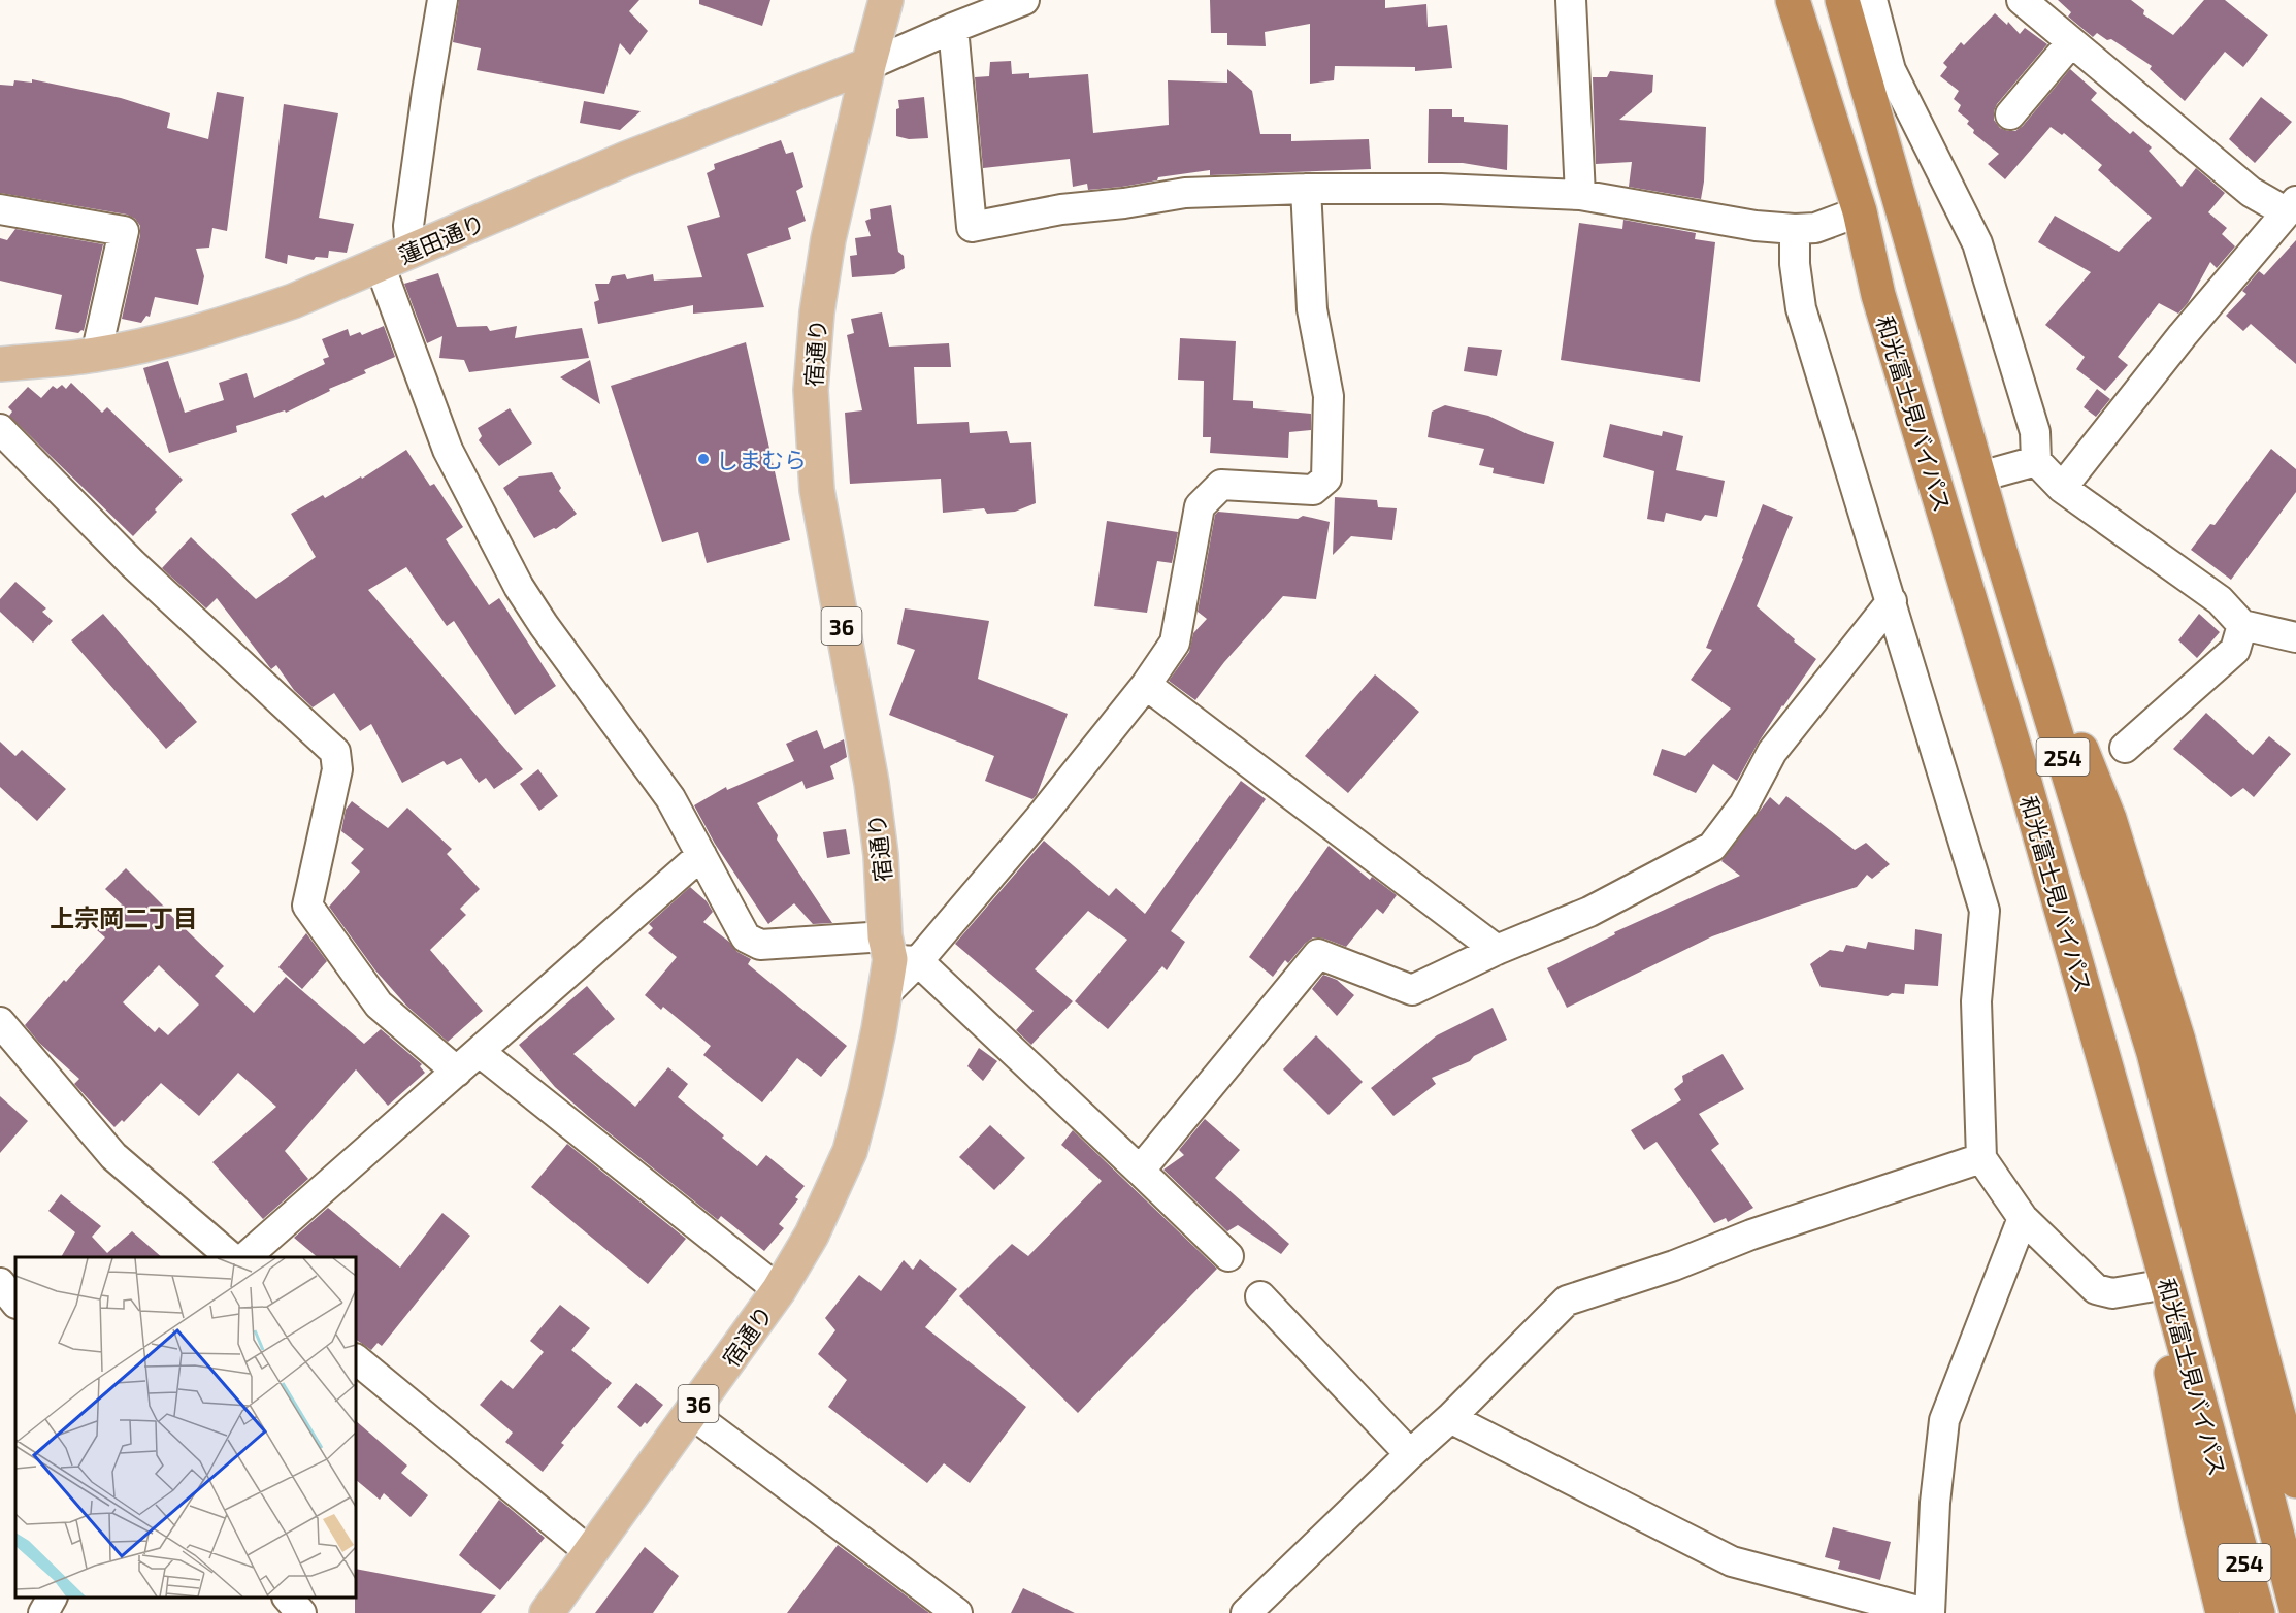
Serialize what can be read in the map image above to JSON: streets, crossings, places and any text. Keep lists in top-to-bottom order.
{
  "streets": {
    "highway": ["和光富士見バイパス", "254"],
    "main road": ["蓮田通り", "宿通り", "36"]
  },
  "crossings": [
    ["蓮田通り", "宿通り"]
  ],
  "districts": ["上宗岡二丁目"],
  "places": ["しまむら"]
}
